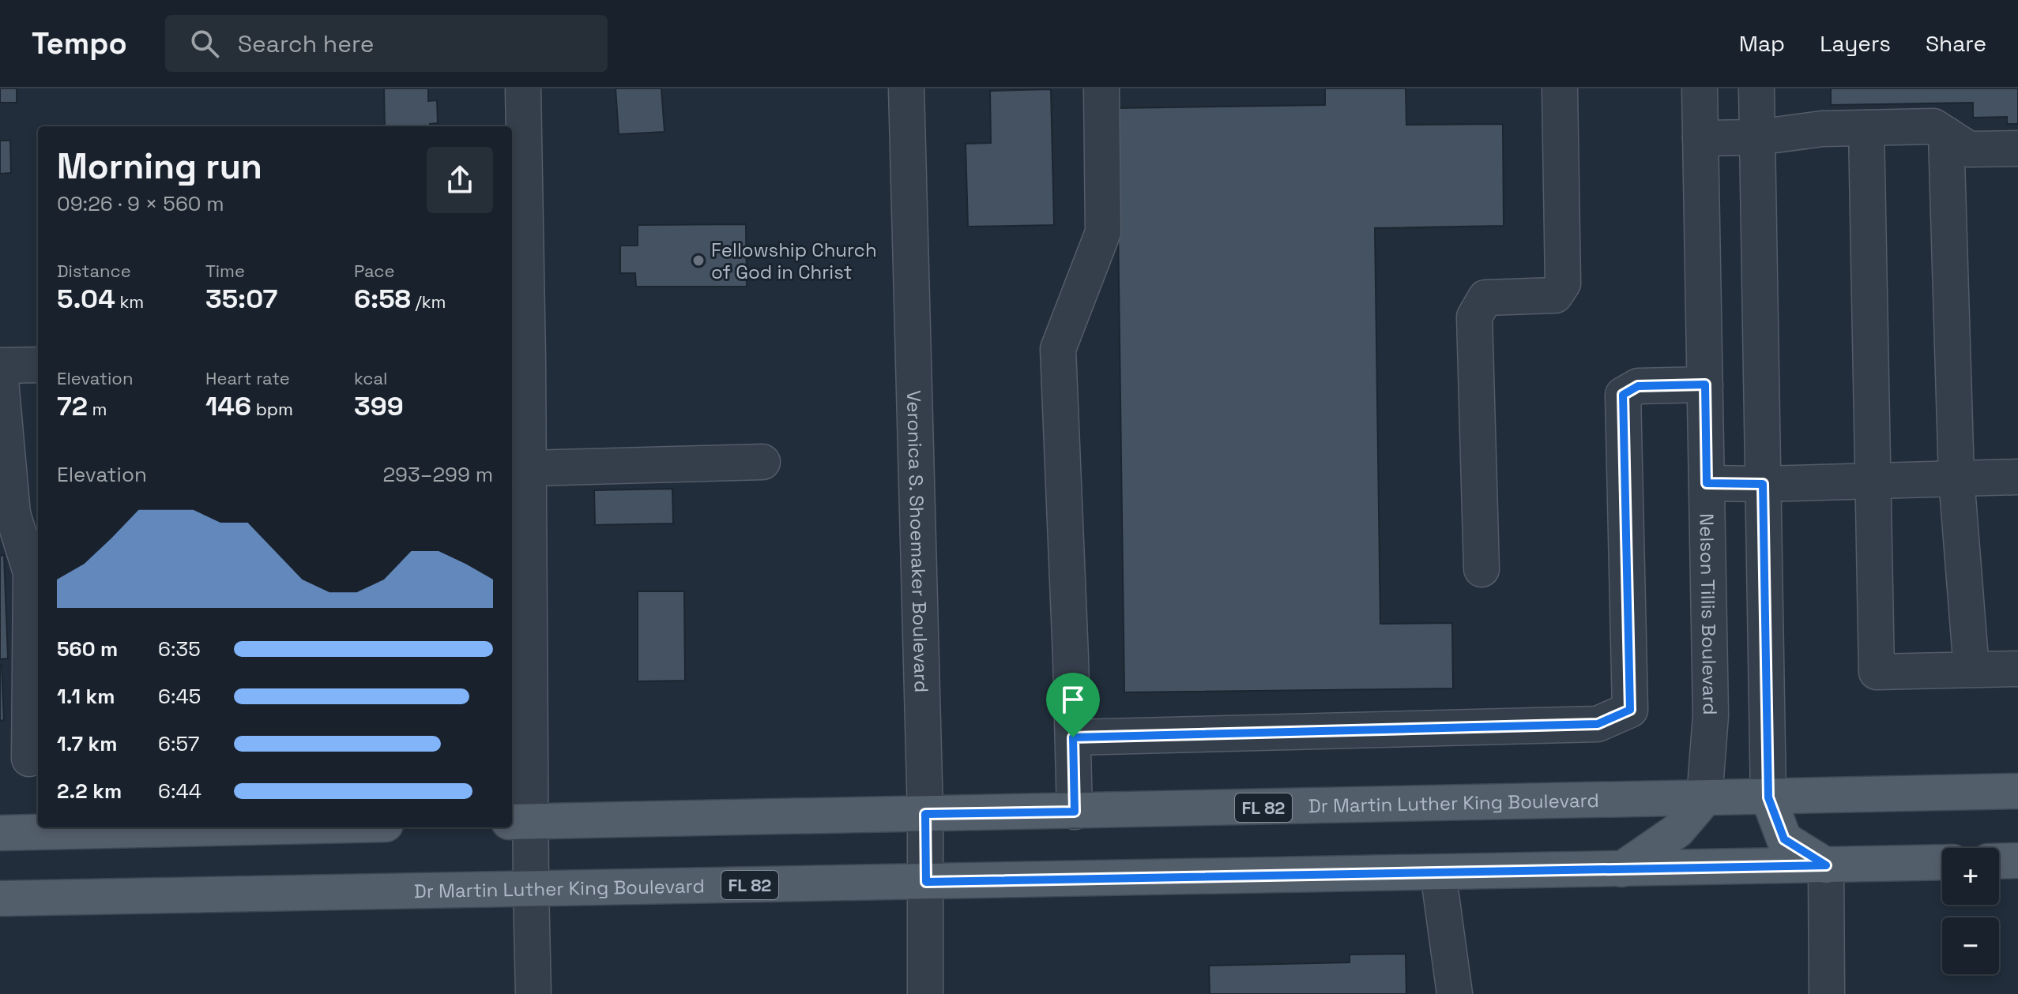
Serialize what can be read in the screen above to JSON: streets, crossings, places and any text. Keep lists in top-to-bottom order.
{
  "streets": {
    "main road": ["Dr Martin Luther King Boulevard", "FL 82"],
    "street": ["Veronica S. Shoemaker Boulevard", "Nelson Tillis Boulevard"]
  },
  "crossings": [
    ["Veronica S. Shoemaker Boulevard", "Dr Martin Luther King Boulevard"],
    ["Nelson Tillis Boulevard", "Dr Martin Luther King Boulevard"]
  ],
  "places": ["Fellowship Church of God in Christ"],
  "page": {
    "header": "Tempo",
    "search": "Search here",
    "nav": ["Map", "Layers", "Share"],
    "heading": ["Morning run", "09:26 · 9 × 560 m"],
    "stats": [
      ["Distance", "5.04 km"],
      ["Time", "35:07"],
      ["Pace", "6:58 /km"],
      ["Elevation", "72 m"],
      ["Heart rate", "146 bpm"],
      ["kcal", "399"]
    ],
    "chart": ["Elevation", "293–299 m"],
    "list": [
      {
        "name": "560 m",
        "note": "6:35"
      },
      {
        "name": "1.1 km",
        "note": "6:45"
      },
      {
        "name": "1.7 km",
        "note": "6:57"
      },
      {
        "name": "2.2 km",
        "note": "6:44"
      }
    ],
    "map_buttons": ["+", "−"]
  }
}
